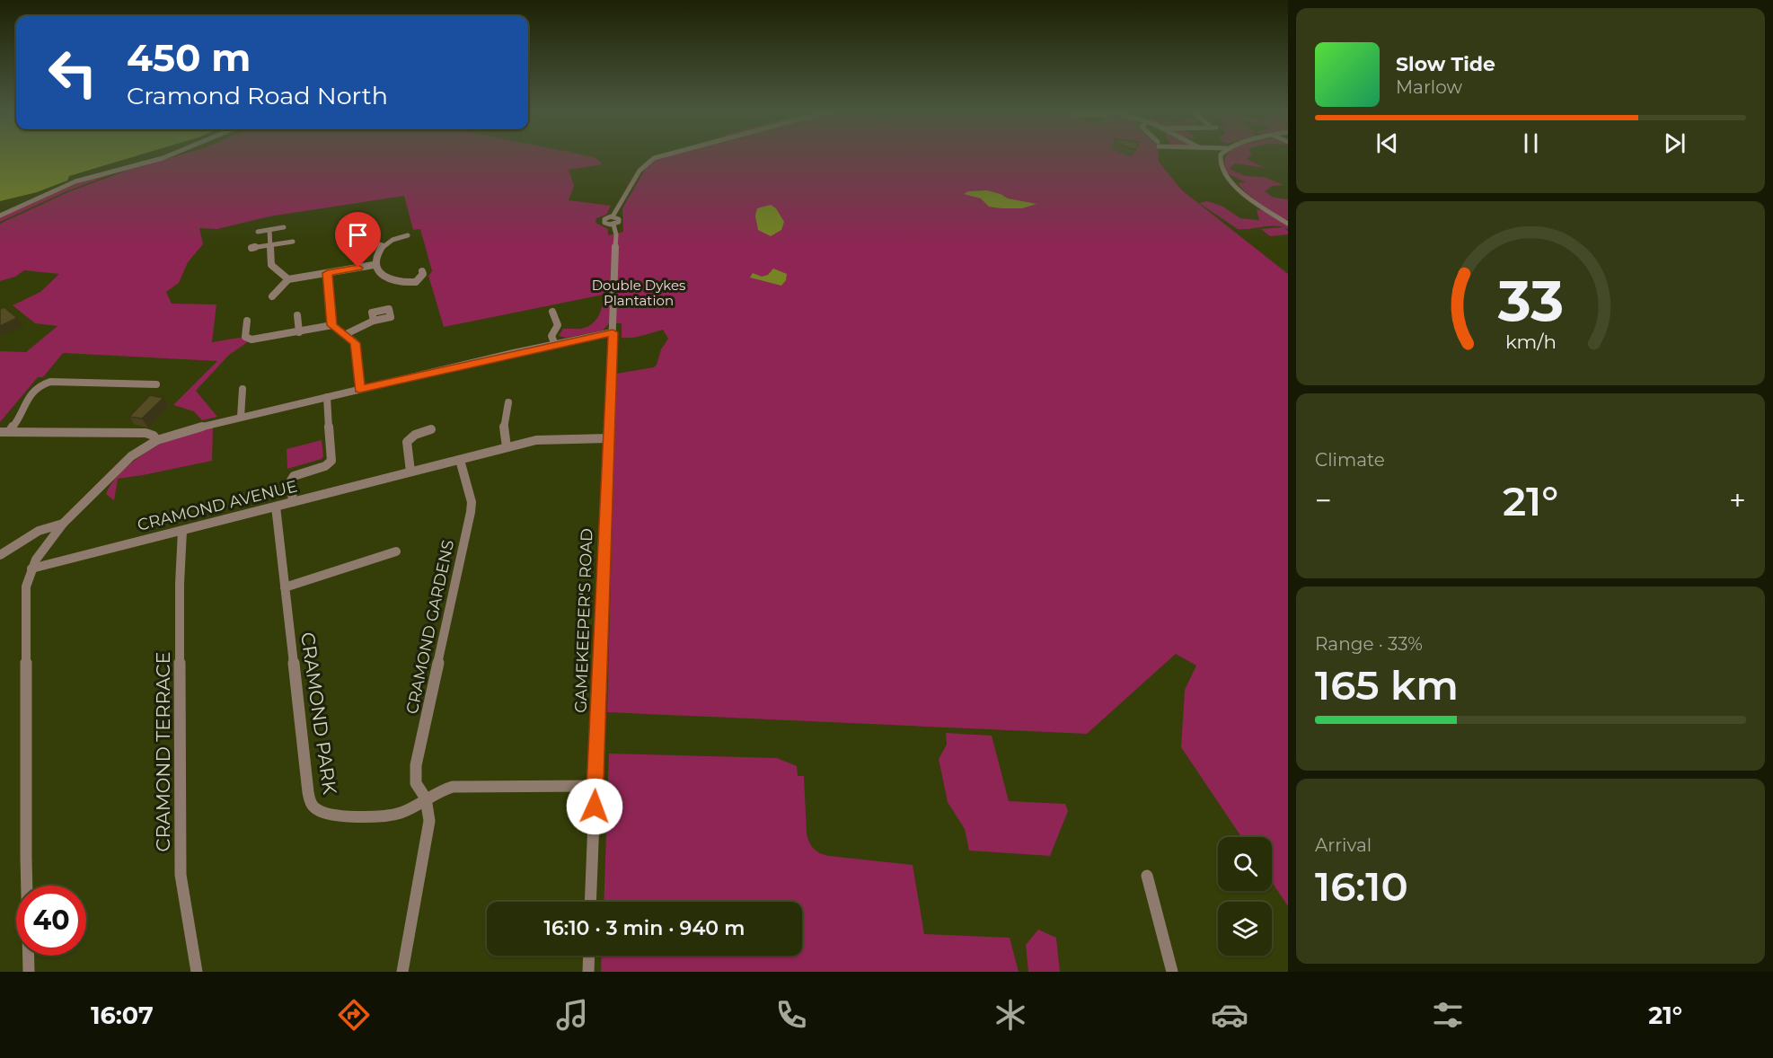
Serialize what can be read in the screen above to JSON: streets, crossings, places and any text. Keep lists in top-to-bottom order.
{
  "streets": {
    "street": [
      "CRAMOND AVENUE",
      "GAMEKEEPER'S ROAD",
      "CRAMOND GARDENS",
      "CRAMOND PARK",
      "CRAMOND TERRACE"
    ]
  },
  "crossings": [
    ["CRAMOND AVENUE", "GAMEKEEPER'S ROAD"],
    ["CRAMOND AVENUE", "CRAMOND GARDENS"],
    ["CRAMOND AVENUE", "CRAMOND PARK"],
    ["CRAMOND AVENUE", "CRAMOND TERRACE"],
    ["CRAMOND GARDENS", "CRAMOND PARK"]
  ],
  "parks": ["Double Dykes Plantation"],
  "page": {
    "turn": ["450 m", "Cramond Road North"],
    "song": ["Slow Tide", "Marlow"],
    "tile": [
      "Climate",
      ["Range · 33%", "165 km"],
      ["Arrival", "16:10"]
    ],
    "heat": ["−", "21°", "+"],
    "limit": "40",
    "trip": "16:10 · 3 min · 940 m",
    "tabs": ["16:07", "21°"],
    "gauge": ["33", "km/h"]
  }
}
